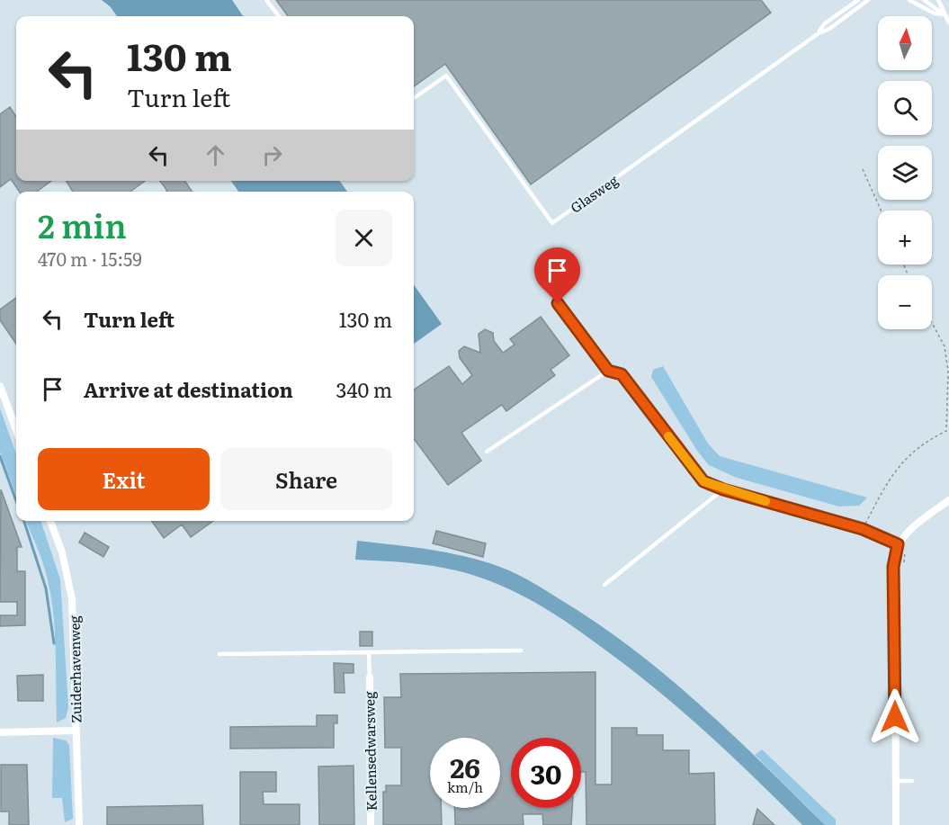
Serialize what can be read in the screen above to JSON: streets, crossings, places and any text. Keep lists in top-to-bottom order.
{
  "streets": {
    "street": ["Zuiderhavenweg", "Kellensedwarsweg"],
    "lane": ["Glasweg"]
  },
  "north": "top",
  "page": {
    "map_buttons": ["+", "−"],
    "turn": ["130 m", "Turn left"],
    "heading": ["2 min", "470 m · 15:59"],
    "list": [
      {
        "name": "Turn left",
        "value": "130 m"
      },
      {
        "name": "Arrive at destination",
        "value": "340 m"
      }
    ],
    "buttons": ["Exit", "Share"],
    "speed": "26 km/h",
    "limit": "30"
  }
}
